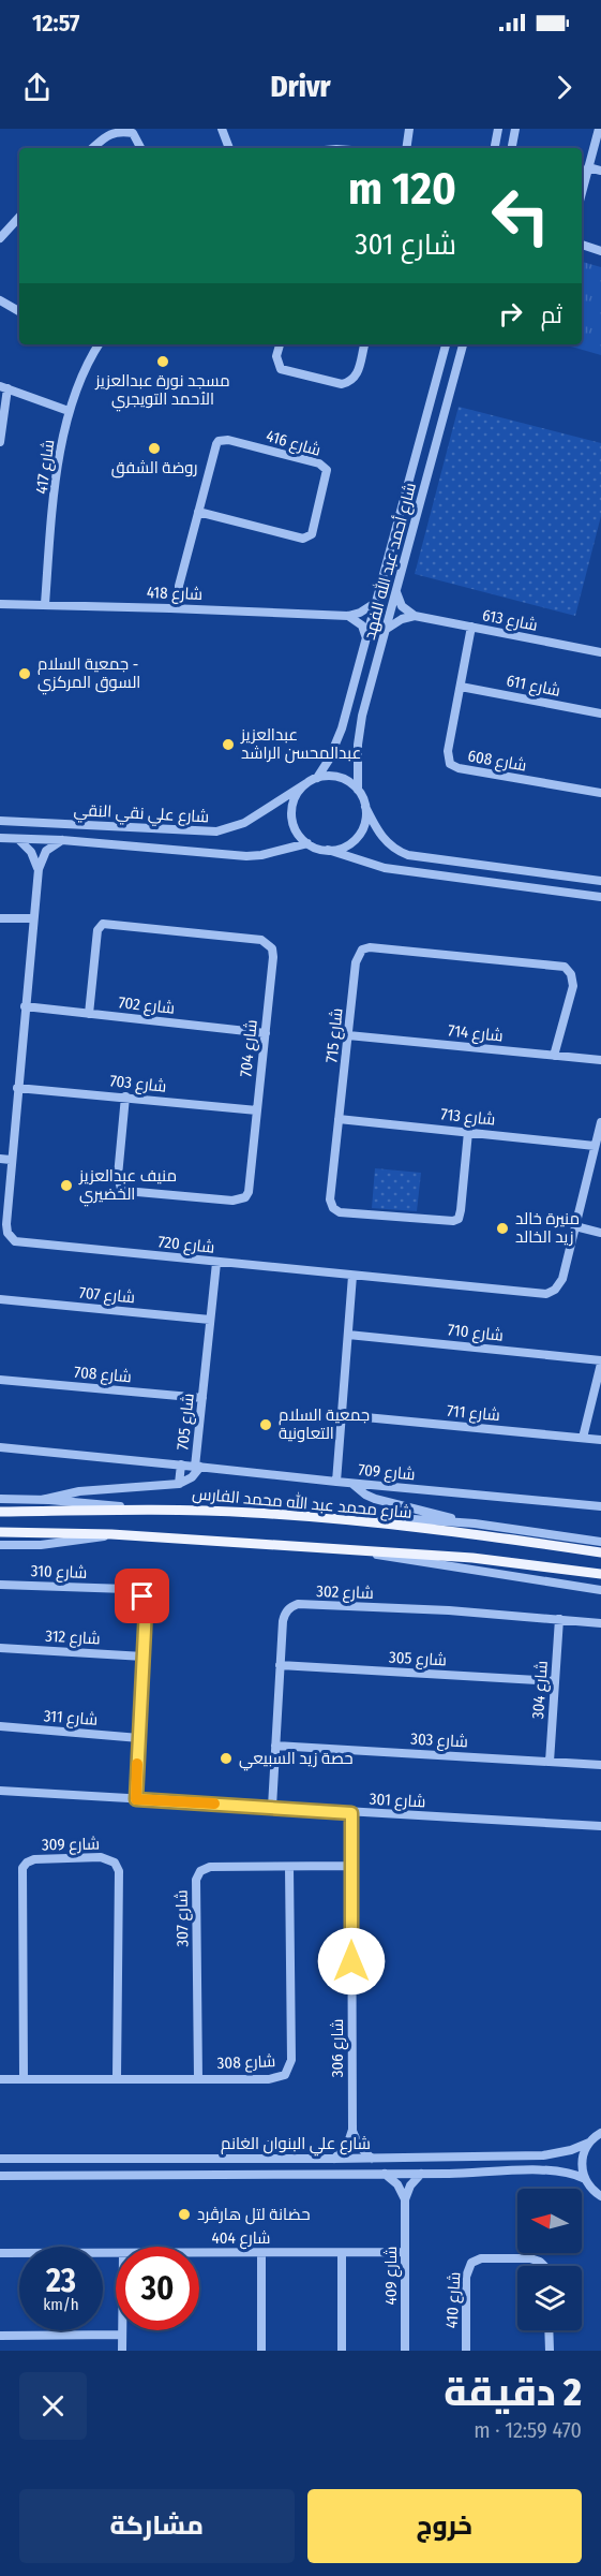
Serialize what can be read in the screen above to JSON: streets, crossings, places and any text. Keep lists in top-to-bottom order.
{
  "streets": {
    "main road": ["شارع محمد عبد الله محمد الفارس"],
    "street": [
      "شارع 416",
      "شارع 417",
      "شارع أحمد عبد الله الفهد",
      "شارع 418",
      "شارع 613",
      "شارع 611",
      "شارع 608",
      "شارع علي نقي النقي",
      "شارع 702",
      "شارع 714",
      "شارع 715",
      "شارع 704",
      "شارع 703",
      "شارع 713",
      "شارع 720",
      "شارع 707",
      "شارع 710",
      "شارع 708",
      "شارع 711",
      "شارع 705",
      "شارع 709",
      "شارع 310",
      "شارع 302",
      "شارع 312",
      "شارع 305",
      "شارع 304",
      "شارع 311",
      "شارع 303",
      "شارع 301",
      "شارع 309",
      "شارع 307",
      "شارع 306",
      "شارع 308",
      "شارع علي البنوان الغانم",
      "شارع 404",
      "شارع 409",
      "شارع 410"
    ]
  },
  "crossings": [
    ["شارع 416", "شارع 418"],
    ["شارع 417", "شارع 418"],
    ["شارع أحمد عبد الله الفهد", "شارع 418"],
    ["شارع أحمد عبد الله الفهد", "شارع علي نقي النقي"],
    ["شارع 613", "شارع 608"],
    ["شارع 611", "شارع 608"],
    ["شارع علي نقي النقي", "شارع 720"],
    ["شارع 702", "شارع 704"],
    ["شارع 702", "شارع 720"],
    ["شارع 714", "شارع 715"],
    ["شارع 715", "شارع 713"],
    ["شارع 704", "شارع 703"],
    ["شارع 703", "شارع 720"],
    ["شارع 713", "شارع 720"],
    ["شارع 720", "شارع 705"],
    ["شارع 720", "شارع 709"],
    ["شارع 707", "شارع 705"],
    ["شارع 710", "شارع 709"],
    ["شارع 708", "شارع 705"],
    ["شارع 711", "شارع 709"],
    ["شارع 310", "شارع 312"],
    ["شارع 310", "شارع 311"],
    ["شارع 310", "شارع 301"],
    ["شارع 302", "شارع 305"],
    ["شارع 302", "شارع 304"],
    ["شارع 302", "شارع 303"],
    ["شارع 302", "شارع 301"],
    ["شارع 305", "شارع 304"],
    ["شارع 304", "شارع 303"],
    ["شارع 301", "شارع 306"],
    ["شارع 309", "شارع 308"],
    ["شارع 307", "شارع 306"],
    ["شارع 307", "شارع 308"],
    ["شارع 404", "شارع 409"]
  ],
  "places": [
    "مسجد نورة عبدالعزيز الأحمد التويجري",
    "روضة الشفق",
    "جمعية السلام - السوق المركزي",
    "عبدالعزيز عبدالمحسن الراشد",
    "منيف عبدالعزيز الخضيري",
    "منيرة خالد زيد الخالد",
    "جمعية السلام التعاونية",
    "حصة زيد السبيعي",
    "حضانة لتل هارڤرد"
  ],
  "north": "left",
  "page": {
    "status": "12:57",
    "header": "Drivr",
    "turn": ["120 m", "شارع 301"],
    "then": "ثم",
    "speed": "23 km/h",
    "limit": "30",
    "heading": ["2 دقيقة", "470 m · 12:59"],
    "buttons": ["خروج", "مشاركة"]
  }
}
